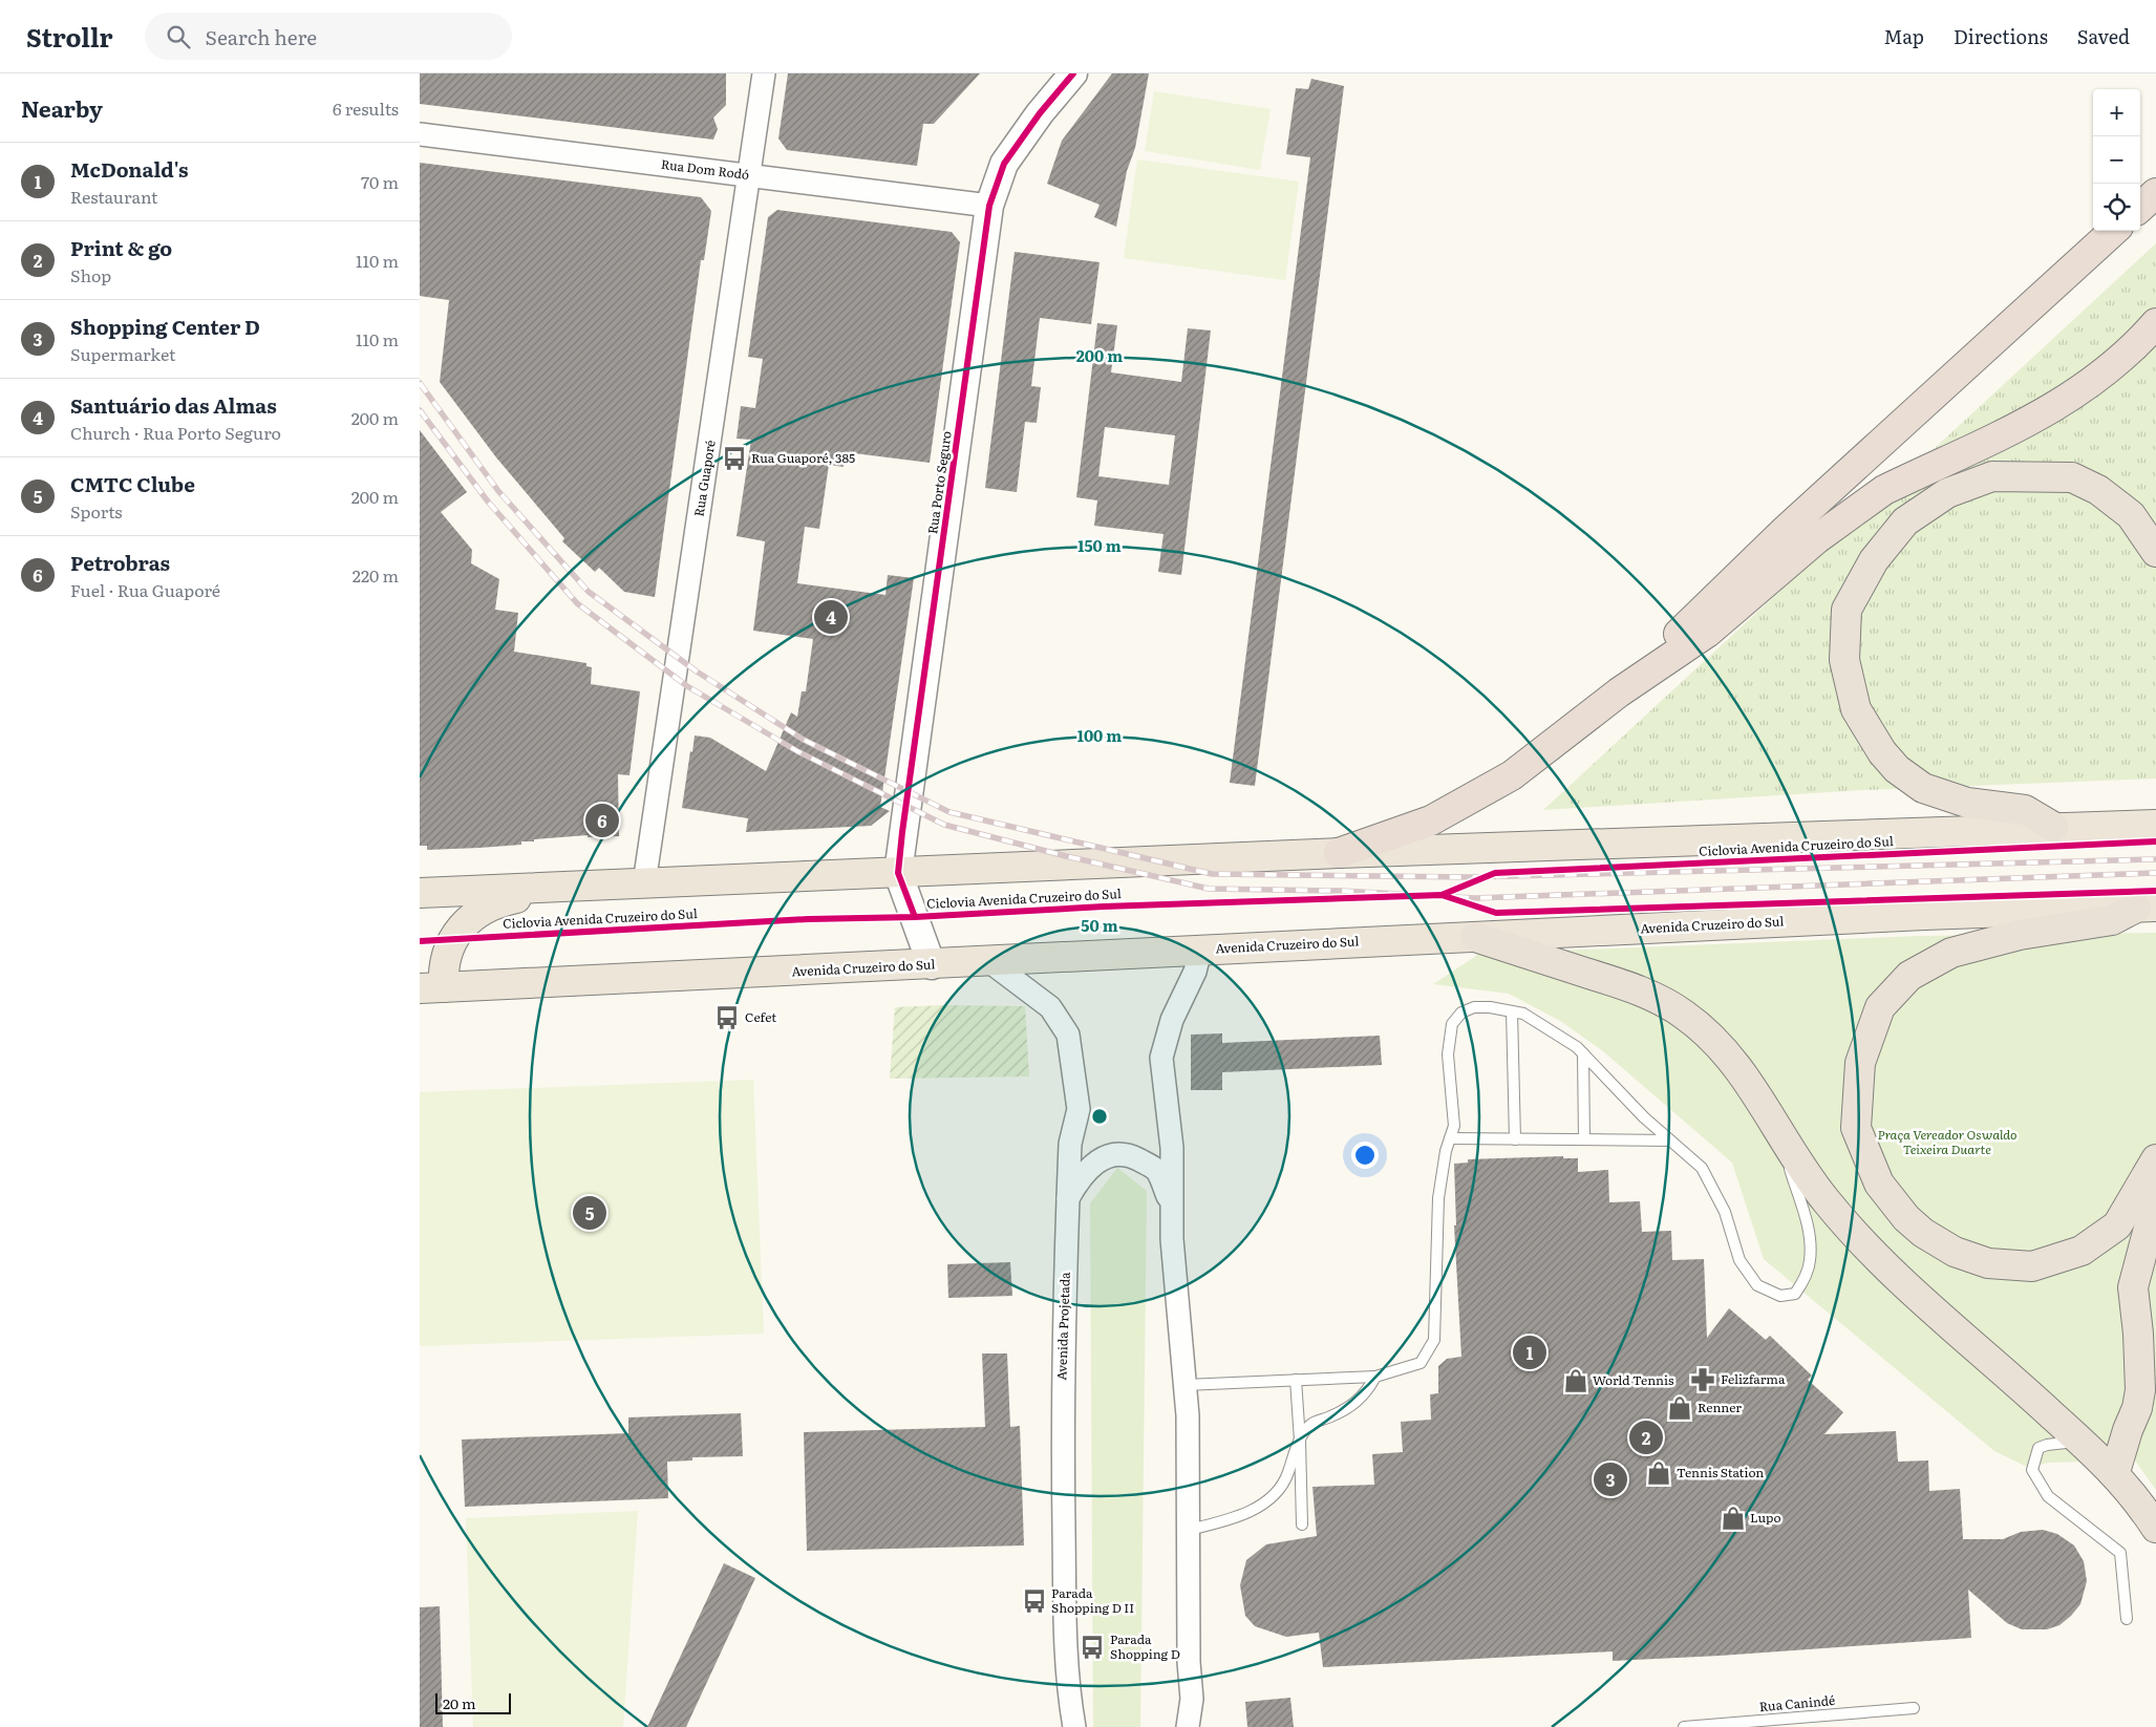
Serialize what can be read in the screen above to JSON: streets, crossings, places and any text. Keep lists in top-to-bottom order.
{
  "streets": {
    "main road": ["Avenida Cruzeiro do Sul"],
    "street": [
      "Rua Dom Rodó",
      "Rua Guaporé",
      "Rua Porto Seguro",
      "Avenida Projetada"
    ],
    "lane": ["Rua Canindé"],
    "cycle path": ["Ciclovia Avenida Cruzeiro do Sul"]
  },
  "crossings": [
    ["Rua Dom Rodó", "Rua Guaporé"],
    ["Rua Dom Rodó", "Rua Porto Seguro"],
    ["Rua Porto Seguro", "Avenida Cruzeiro do Sul"],
    ["Avenida Cruzeiro do Sul", "Avenida Projetada"]
  ],
  "parks": ["Praça Vereador Oswaldo Teixeira Duarte"],
  "places": {
    "bus stop": [
      "Rua Guaporé, 385",
      "Cefet",
      "Parada Shopping D II",
      "Parada Shopping D"
    ],
    "pharmacy": ["Felizfarma"],
    "shop": [
      "World Tennis",
      "Renner",
      "Tennis Station",
      "Lupo"
    ]
  },
  "scale_bar": "20 m",
  "page": {
    "header": "Strollr",
    "search": "Search here",
    "nav": ["Map", "Directions", "Saved"],
    "heading": ["Nearby", "6 results"],
    "map_buttons": ["+", "−"],
    "list": [
      {
        "mark": "1",
        "name": "McDonald's",
        "note": "Restaurant",
        "value": "70 m"
      },
      {
        "mark": "2",
        "name": "Print & go",
        "note": "Shop",
        "value": "110 m"
      },
      {
        "mark": "3",
        "name": "Shopping Center D",
        "note": "Supermarket",
        "value": "110 m"
      },
      {
        "mark": "4",
        "name": "Santuário das Almas",
        "note": "Church · Rua Porto Seguro",
        "value": "200 m"
      },
      {
        "mark": "5",
        "name": "CMTC Clube",
        "note": "Sports",
        "value": "200 m"
      },
      {
        "mark": "6",
        "name": "Petrobras",
        "note": "Fuel · Rua Guaporé",
        "value": "220 m"
      }
    ],
    "pins": [
      "4",
      "6",
      "5",
      "1",
      "2",
      "3"
    ],
    "scale": "20 m"
  },
  "rings": [
    "200 m",
    "150 m",
    "100 m",
    "50 m"
  ]
}
